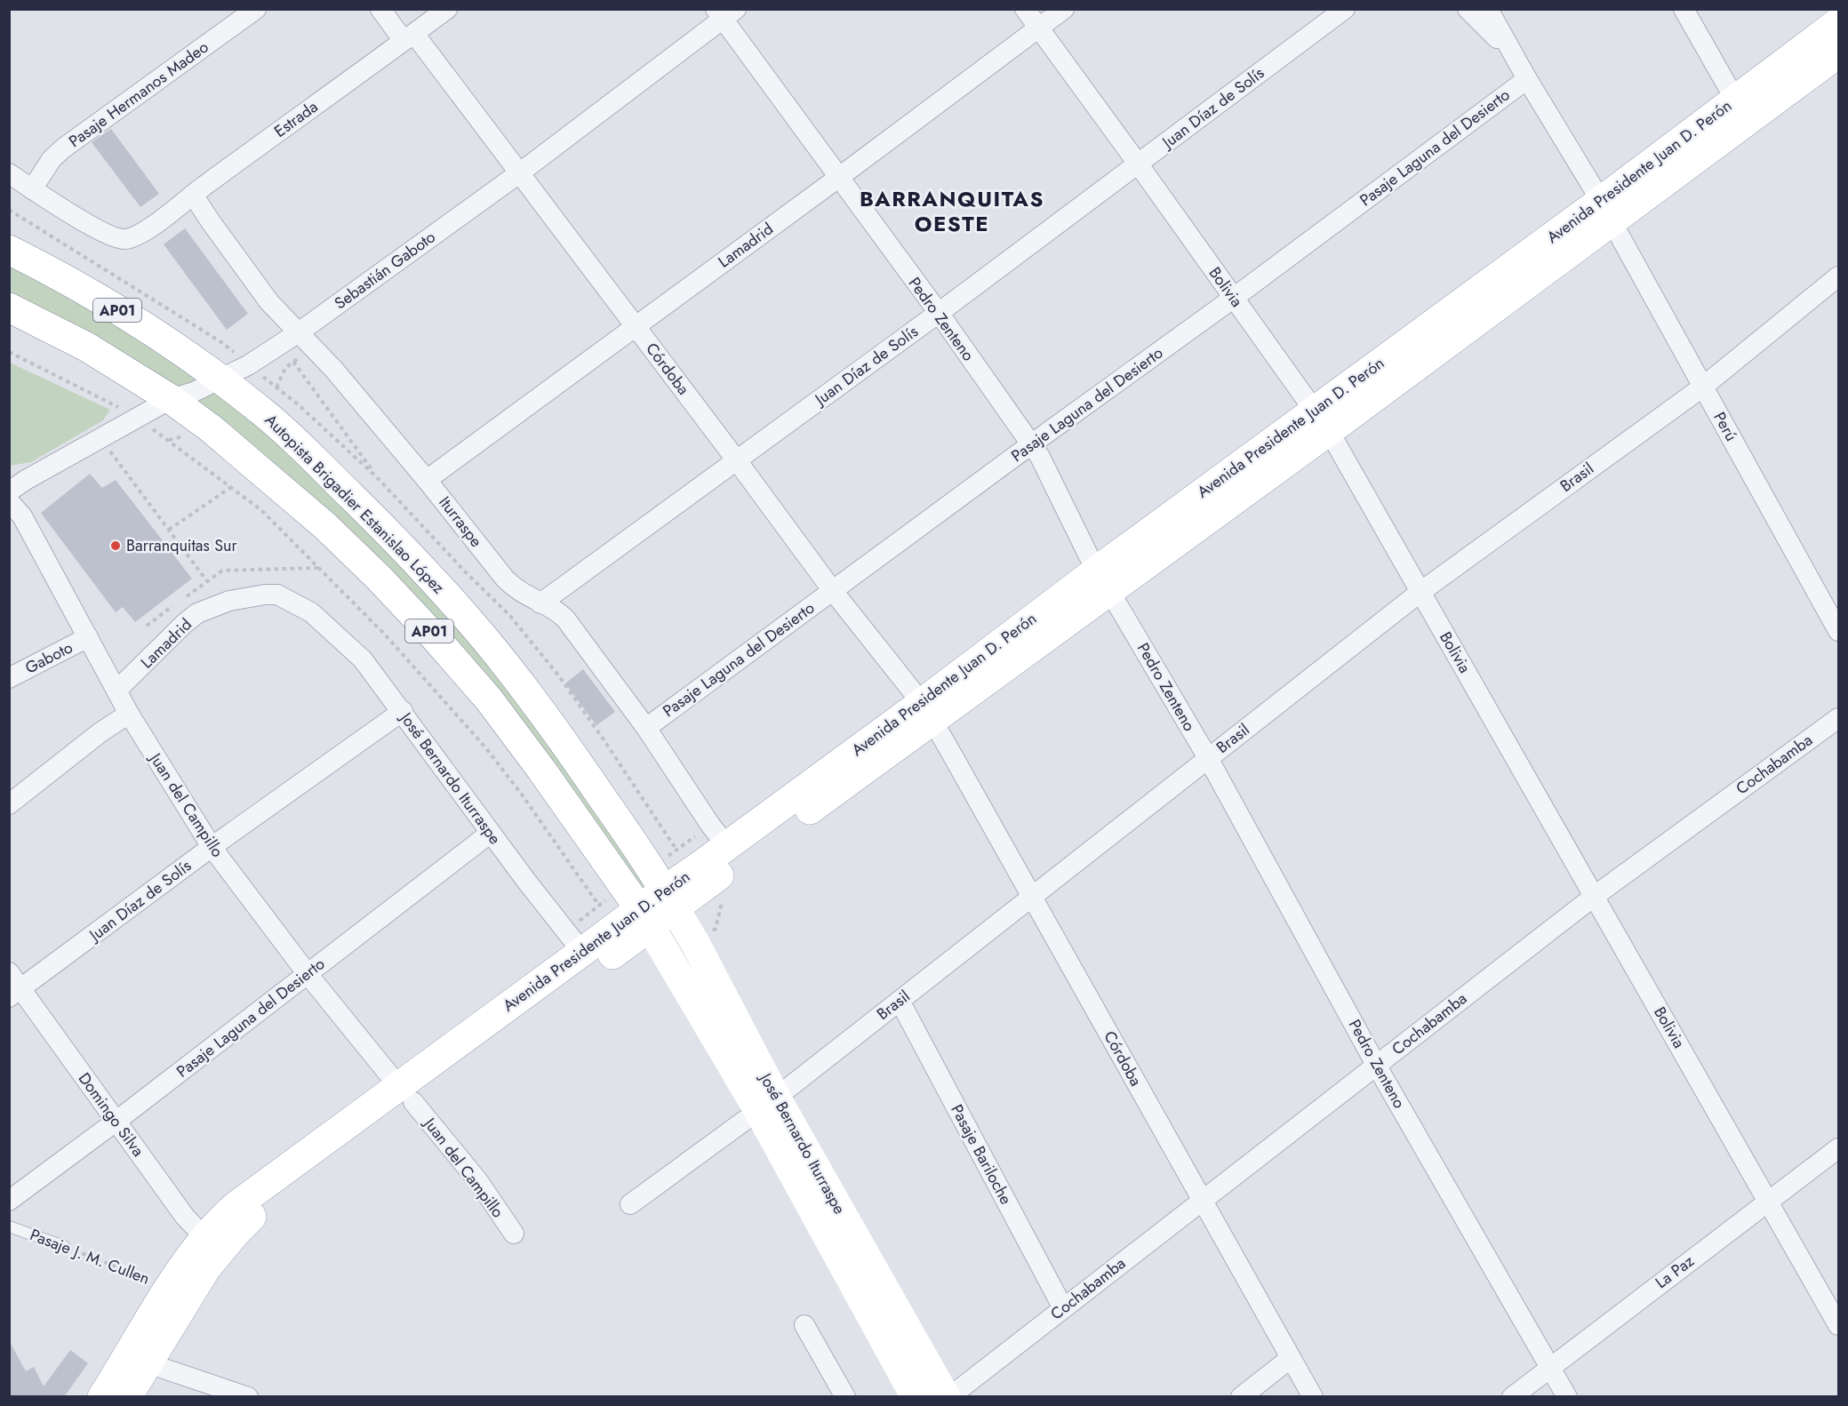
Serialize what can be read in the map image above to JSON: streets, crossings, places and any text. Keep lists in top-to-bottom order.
{
  "streets": {
    "main road": [
      "Avenida Presidente Juan D. Perón",
      "AP01",
      "Autopista Brigadier Estanislao López",
      "José Bernardo Iturraspe"
    ],
    "street": [
      "Pasaje Hermanos Madeo",
      "Juan Díaz de Solís",
      "Estrada",
      "Pasaje Laguna del Desierto",
      "Lamadrid",
      "Sebastián Gaboto",
      "Bolivia",
      "Pedro Zenteno",
      "Córdoba",
      "Perú",
      "Brasil",
      "Iturraspe",
      "Gaboto",
      "Cochabamba",
      "Juan del Campillo",
      "Domingo Silva",
      "Pasaje Bariloche",
      "La Paz"
    ],
    "lane": ["Pasaje J. M. Cullen"]
  },
  "crossings": [
    ["Pasaje Hermanos Madeo", "Estrada"],
    ["Juan Díaz de Solís", "Bolivia"],
    ["Juan Díaz de Solís", "Pedro Zenteno"],
    ["Juan Díaz de Solís", "Córdoba"],
    ["Juan Díaz de Solís", "Iturraspe"],
    ["Juan Díaz de Solís", "José Bernardo Iturraspe"],
    ["Juan Díaz de Solís", "Juan del Campillo"],
    ["Juan Díaz de Solís", "Domingo Silva"],
    ["Estrada", "Córdoba"],
    ["Estrada", "Iturraspe"],
    ["Pasaje Laguna del Desierto", "Bolivia"],
    ["Pasaje Laguna del Desierto", "Pedro Zenteno"],
    ["Pasaje Laguna del Desierto", "Córdoba"],
    ["Pasaje Laguna del Desierto", "Perú"],
    ["Pasaje Laguna del Desierto", "Iturraspe"],
    ["Pasaje Laguna del Desierto", "José Bernardo Iturraspe"],
    ["Pasaje Laguna del Desierto", "Juan del Campillo"],
    ["Pasaje Laguna del Desierto", "Domingo Silva"],
    ["Avenida Presidente Juan D. Perón", "Bolivia"],
    ["Avenida Presidente Juan D. Perón", "AP01"],
    ["Avenida Presidente Juan D. Perón", "Pedro Zenteno"],
    ["Avenida Presidente Juan D. Perón", "Córdoba"],
    ["Avenida Presidente Juan D. Perón", "Perú"],
    ["Avenida Presidente Juan D. Perón", "Autopista Brigadier Estanislao López"],
    ["Avenida Presidente Juan D. Perón", "Iturraspe"],
    ["Avenida Presidente Juan D. Perón", "José Bernardo Iturraspe"],
    ["Avenida Presidente Juan D. Perón", "Juan del Campillo"],
    ["Avenida Presidente Juan D. Perón", "Domingo Silva"],
    ["Avenida Presidente Juan D. Perón", "Pasaje J. M. Cullen"],
    ["Lamadrid", "Bolivia"],
    ["Lamadrid", "Pedro Zenteno"],
    ["Lamadrid", "Córdoba"],
    ["Lamadrid", "Iturraspe"],
    ["Lamadrid", "José Bernardo Iturraspe"],
    ["Lamadrid", "Juan del Campillo"],
    ["Sebastián Gaboto", "AP01"],
    ["Sebastián Gaboto", "Pedro Zenteno"],
    ["Sebastián Gaboto", "Córdoba"],
    ["Sebastián Gaboto", "Autopista Brigadier Estanislao López"],
    ["Sebastián Gaboto", "Iturraspe"],
    ["Bolivia", "Brasil"],
    ["Bolivia", "Cochabamba"],
    ["Bolivia", "La Paz"],
    ["AP01", "José Bernardo Iturraspe"],
    ["Pedro Zenteno", "Brasil"],
    ["Pedro Zenteno", "Cochabamba"],
    ["Pedro Zenteno", "La Paz"],
    ["Córdoba", "Brasil"],
    ["Córdoba", "Cochabamba"],
    ["Perú", "Brasil"],
    ["Brasil", "José Bernardo Iturraspe"],
    ["Brasil", "Pasaje Bariloche"],
    ["Autopista Brigadier Estanislao López", "José Bernardo Iturraspe"],
    ["Gaboto", "Juan del Campillo"],
    ["Cochabamba", "Pasaje Bariloche"]
  ],
  "districts": ["BARRANQUITAS OESTE"],
  "places": ["Barranquitas Sur"]
}
